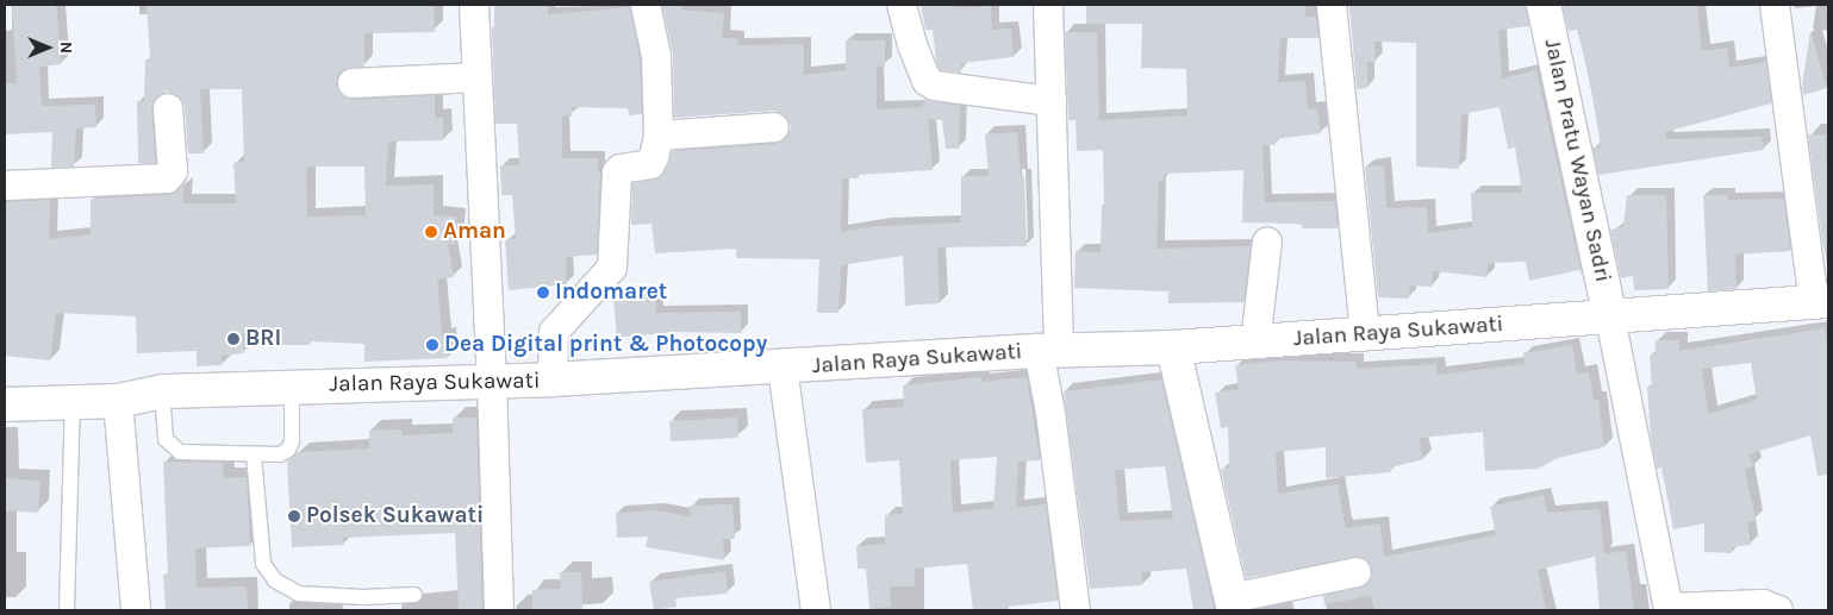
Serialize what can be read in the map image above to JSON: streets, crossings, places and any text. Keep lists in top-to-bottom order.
{
  "streets": {
    "main road": ["Jalan Pratu Wayan Sadri", "Jalan Raya Sukawati"]
  },
  "crossings": [
    ["Jalan Pratu Wayan Sadri", "Jalan Raya Sukawati"]
  ],
  "places": [
    "Aman",
    "Indomaret",
    "BRI",
    "Dea Digital print & Photocopy",
    "Polsek Sukawati"
  ],
  "north": "right"
}
